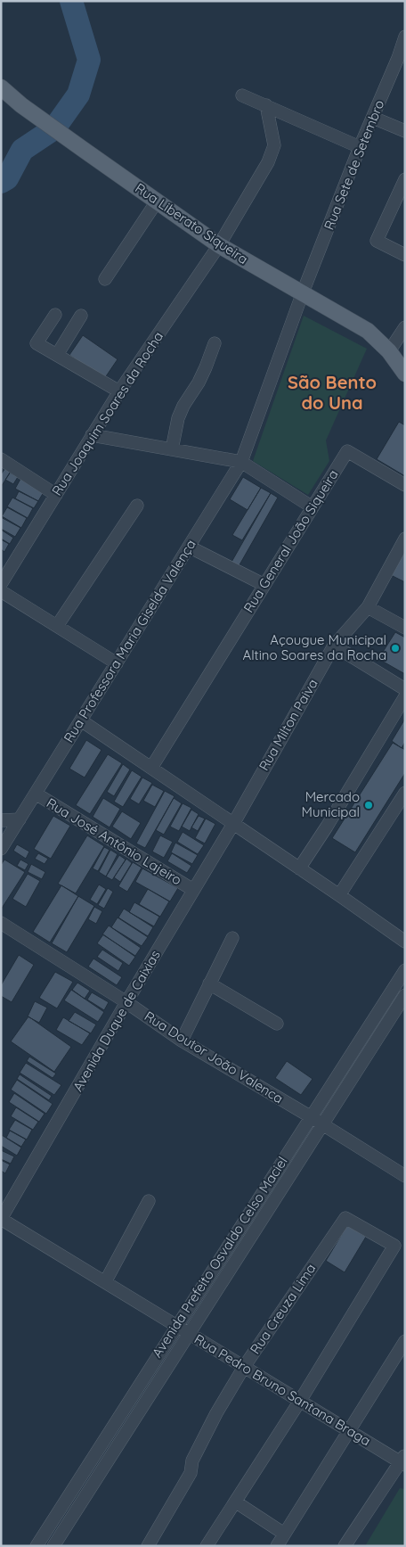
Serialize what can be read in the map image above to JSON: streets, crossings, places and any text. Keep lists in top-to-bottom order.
{
  "streets": {
    "main road": ["Rua Liberato Siqueira"],
    "street": [
      "Rua Sete de Setembro",
      "Rua Joaquim Soares da Rocha",
      "Rua General João Siqueira",
      "Rua Professora Maria Giselda Valença",
      "Rua Milton Paiva",
      "Rua José Antônio Lajeiro",
      "Avenida Duque de Caixias",
      "Rua Doutor João Valenca",
      "Avenida Prefeito Osvaldo Celso Maciel",
      "Rua Creuza Lima",
      "Rua Pedro Bruno Santana Braga"
    ]
  },
  "crossings": [
    ["Rua Sete de Setembro", "Rua Liberato Siqueira"],
    ["Rua Sete de Setembro", "Rua Professora Maria Giselda Valença"],
    ["Rua Liberato Siqueira", "Rua Joaquim Soares da Rocha"],
    ["Rua Professora Maria Giselda Valença", "Rua José Antônio Lajeiro"],
    ["Rua Milton Paiva", "Avenida Duque de Caixias"],
    ["Rua José Antônio Lajeiro", "Avenida Duque de Caixias"],
    ["Avenida Duque de Caixias", "Rua Doutor João Valenca"],
    ["Avenida Duque de Caixias", "Rua Pedro Bruno Santana Braga"],
    ["Rua Doutor João Valenca", "Avenida Prefeito Osvaldo Celso Maciel"],
    ["Avenida Prefeito Osvaldo Celso Maciel", "Rua Pedro Bruno Santana Braga"],
    ["Rua Creuza Lima", "Rua Pedro Bruno Santana Braga"]
  ],
  "districts": ["São Bento do Una"],
  "places": ["Açougue Municipal Altino Soares da Rocha", "Mercado Municipal"]
}
